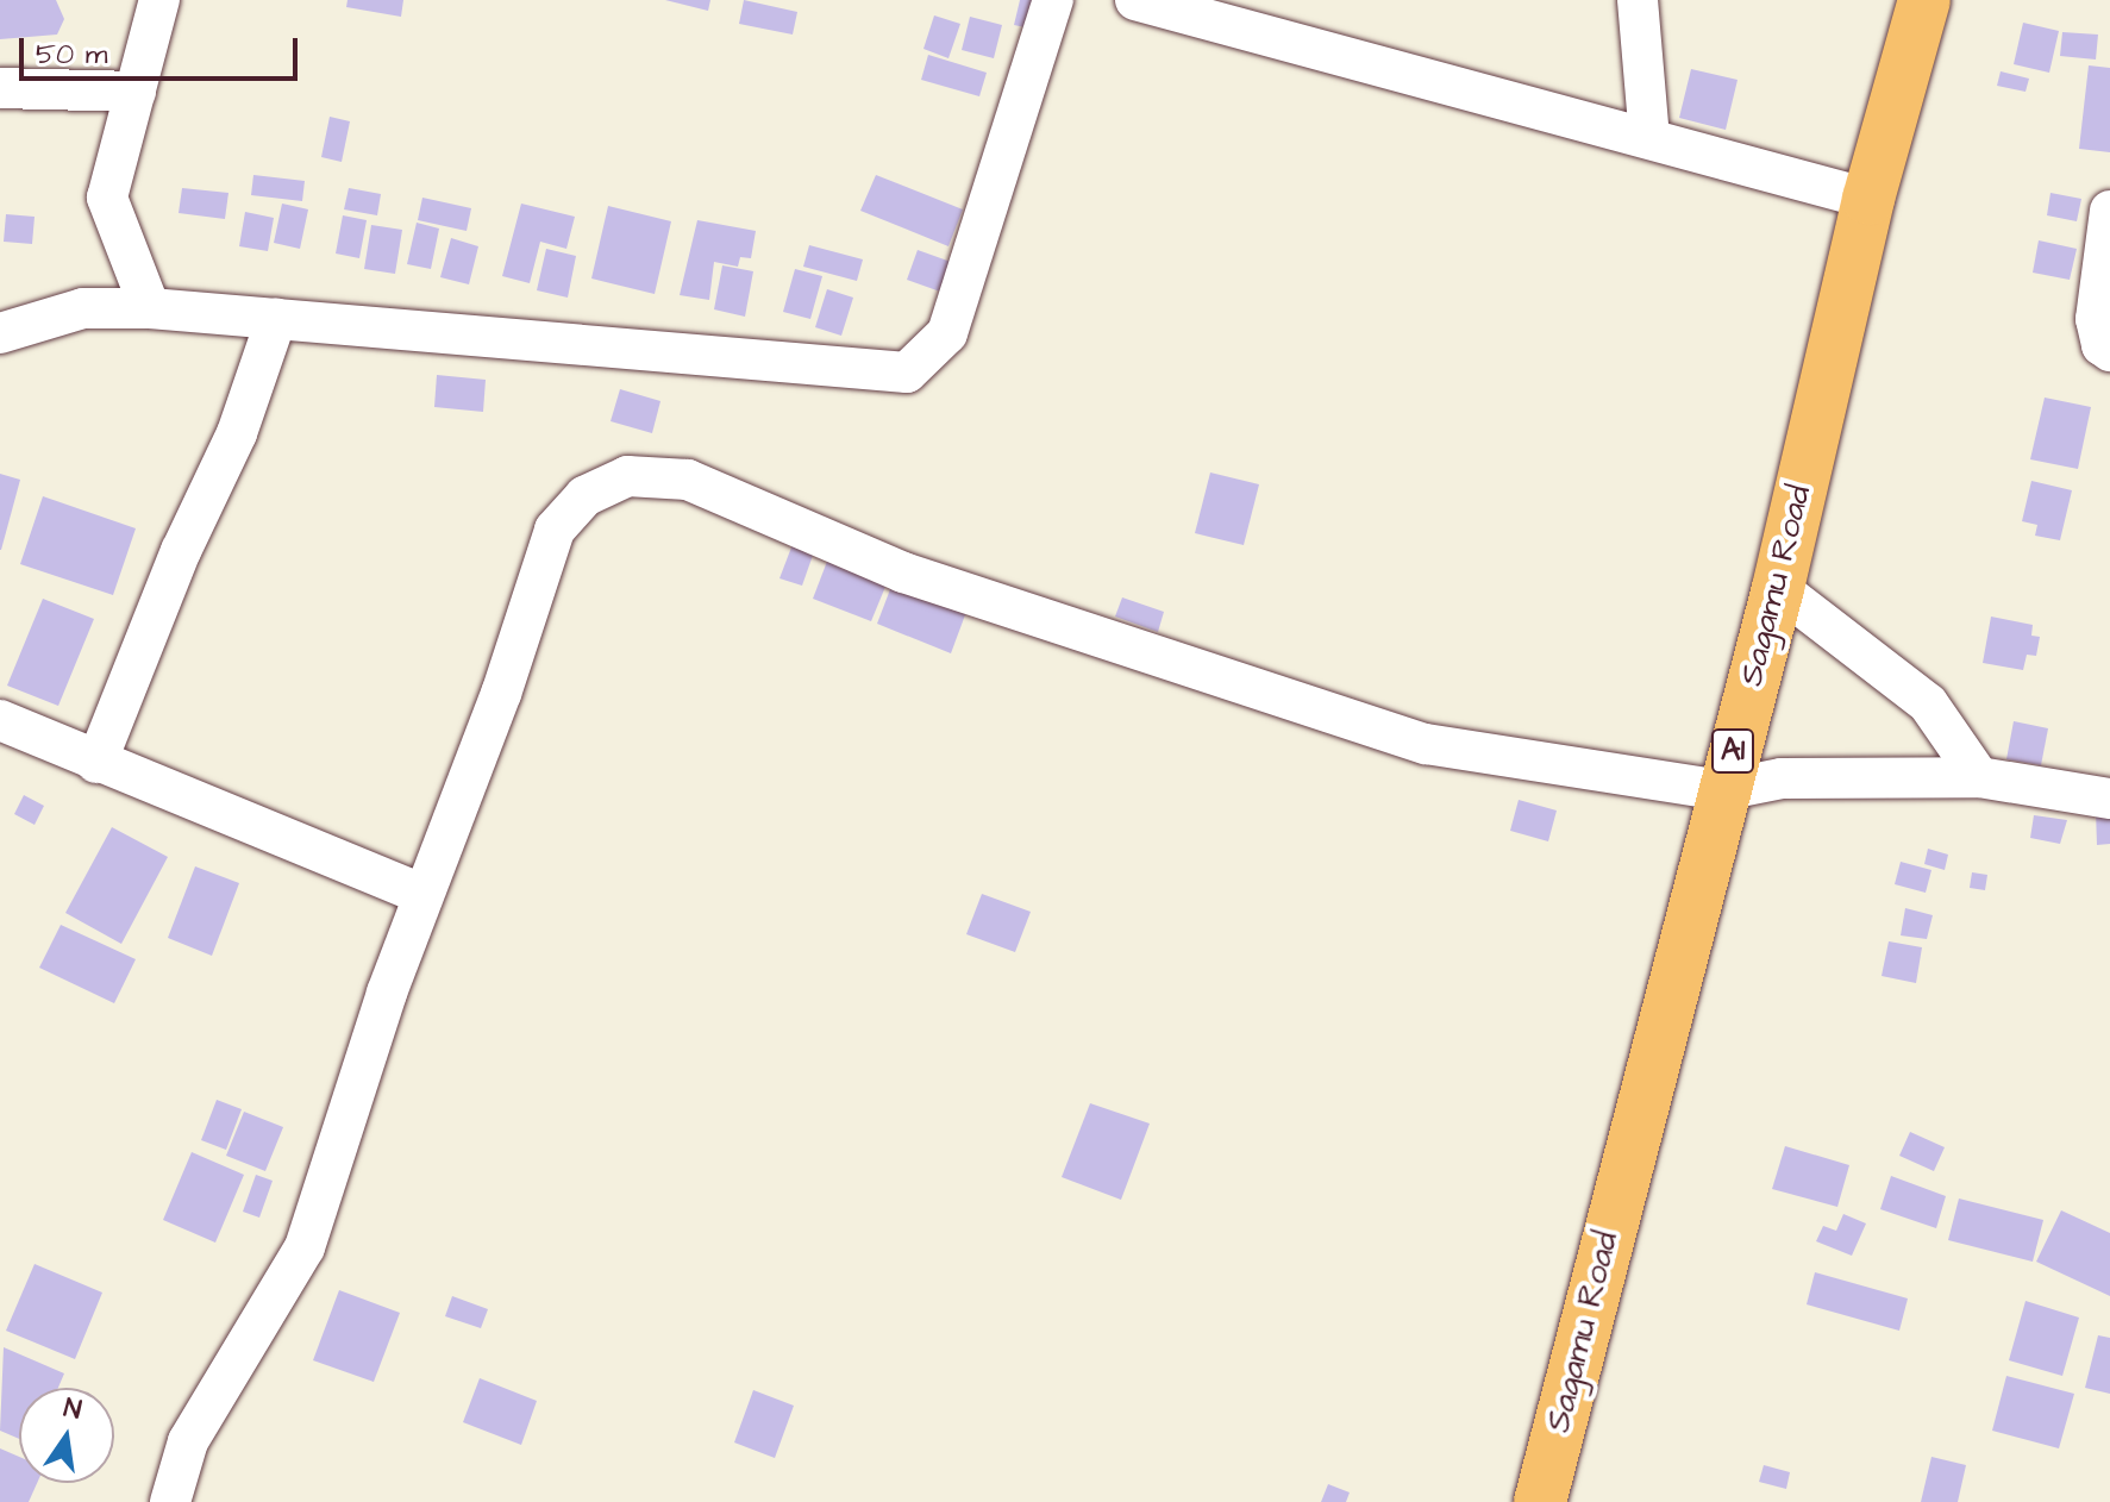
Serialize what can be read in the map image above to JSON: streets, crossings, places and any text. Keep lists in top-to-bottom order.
{
  "streets": {
    "highway": ["Sagamu Road", "A1"]
  },
  "scale_bar": "50 m",
  "north": "top"
}
